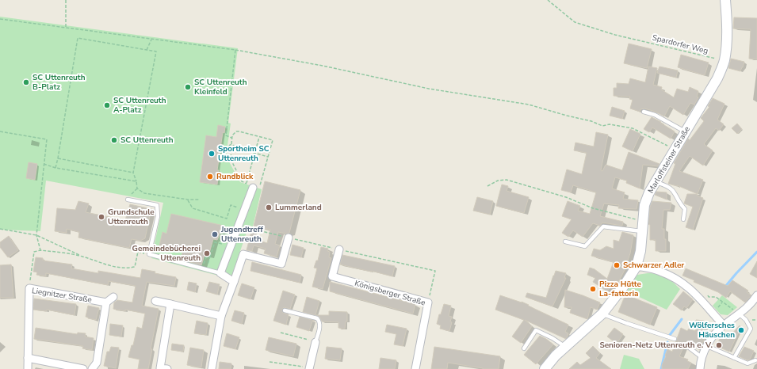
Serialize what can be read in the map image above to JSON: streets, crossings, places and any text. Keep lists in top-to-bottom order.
{
  "streets": {
    "street": ["Marloffsteiner Straße", "Königsberger Straße", "Liegnitzer Straße"],
    "path": ["Spardorfer Weg"]
  },
  "crossings": [
    ["Spardorfer Weg", "Marloffsteiner Straße"]
  ],
  "places": [
    "SC Uttenreuth B-Platz",
    "SC Uttenreuth Kleinfeld",
    "SC Uttenreuth A-Platz",
    "SC Uttenreuth",
    "Sportheim SC Uttenreuth",
    "Rundblick",
    "Lummerland",
    "Grundschule Uttenreuth",
    "Jugendtreff Uttenreuth",
    "Gemeindebücherei Uttenreuth",
    "Schwarzer Adler",
    "Pizza Hütte La-fattoria",
    "Wölfersches Häuschen",
    "Senioren-Netz Uttenreuth e. V."
  ]
}
